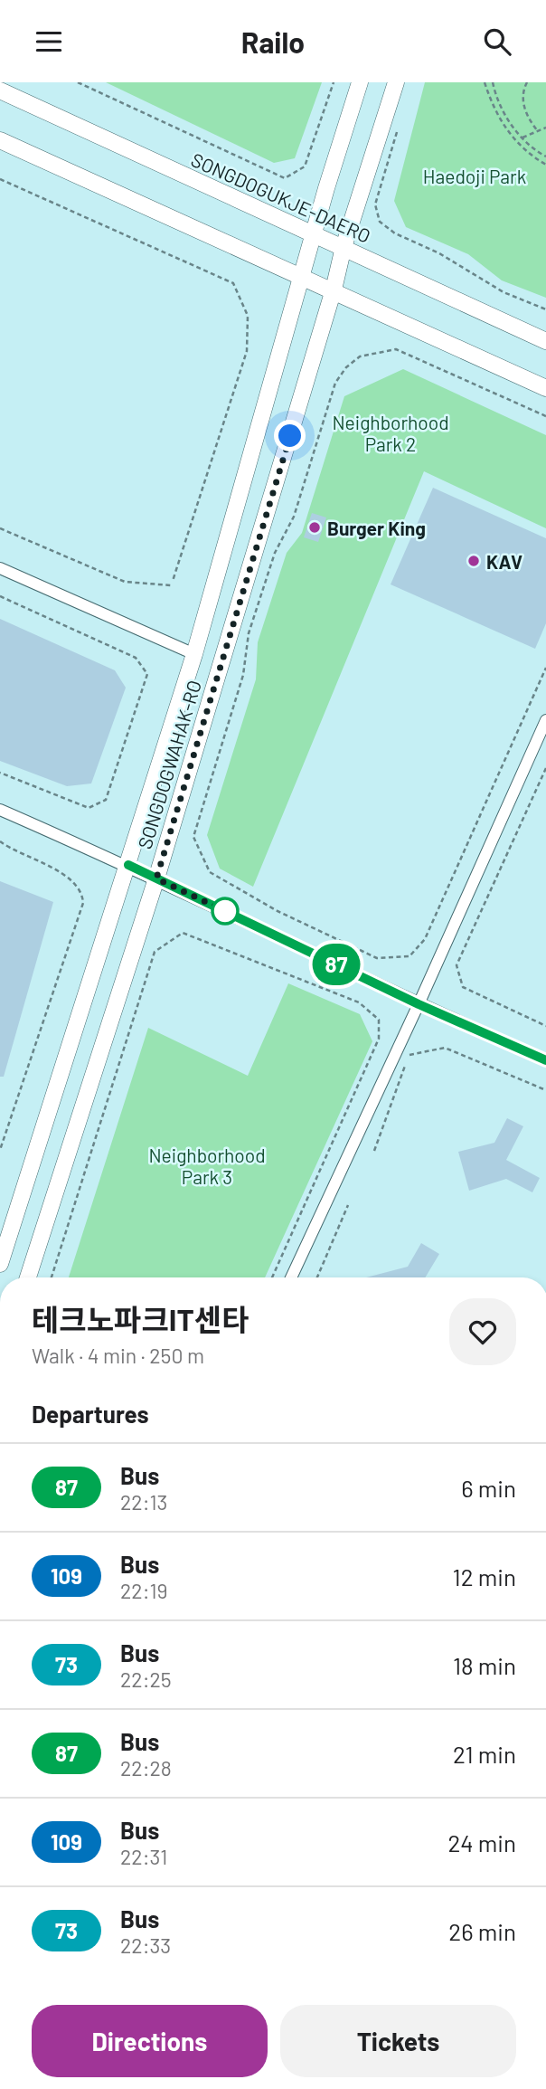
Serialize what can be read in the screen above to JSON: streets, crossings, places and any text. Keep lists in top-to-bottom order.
{
  "streets": {
    "main road": ["SONGDOGUKJE-DAERO", "SONGDOGWAHAK-RO"]
  },
  "crossings": [
    ["SONGDOGUKJE-DAERO", "SONGDOGWAHAK-RO"]
  ],
  "parks": ["Haedoji Park", "Neighborhood Park 2", "Neighborhood Park 3"],
  "places": ["Burger King", "KAV"],
  "lines": ["bus line 87"],
  "page": {
    "header": "Railo",
    "on_map": "87",
    "heading": [
      ["테크노파크IT센타", "Walk · 4 min · 250 m"],
      "Departures"
    ],
    "list": [
      {
        "mark": "87",
        "name": "Bus",
        "note": "22:13",
        "value": "6 min"
      },
      {
        "mark": "109",
        "name": "Bus",
        "note": "22:19",
        "value": "12 min"
      },
      {
        "mark": "73",
        "name": "Bus",
        "note": "22:25",
        "value": "18 min"
      },
      {
        "mark": "87",
        "name": "Bus",
        "note": "22:28",
        "value": "21 min"
      },
      {
        "mark": "109",
        "name": "Bus",
        "note": "22:31",
        "value": "24 min"
      },
      {
        "mark": "73",
        "name": "Bus",
        "note": "22:33",
        "value": "26 min"
      }
    ],
    "buttons": ["Directions", "Tickets"]
  }
}
